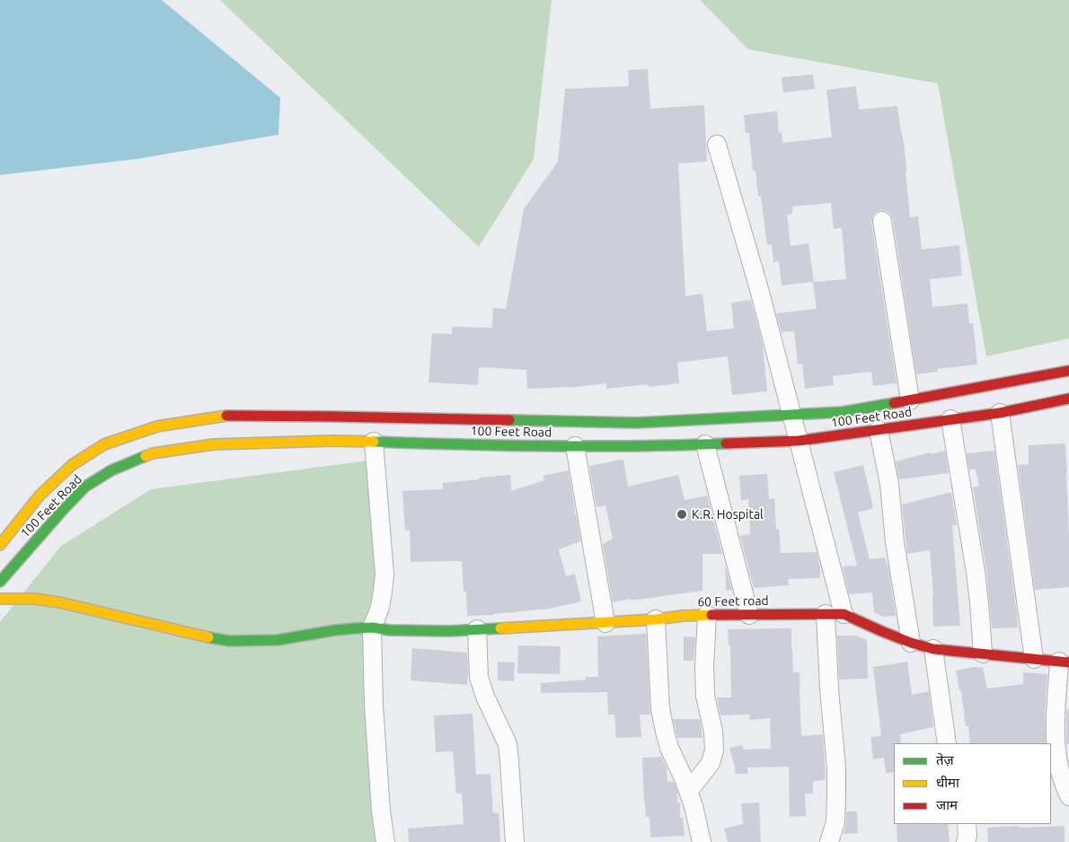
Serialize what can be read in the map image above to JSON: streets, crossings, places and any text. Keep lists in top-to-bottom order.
{
  "streets": {
    "street": ["100 Feet Road", "60 Feet road"]
  },
  "places": ["K.R. Hospital"],
  "legend": ["तेज़", "धीमा", "जाम"]
}
